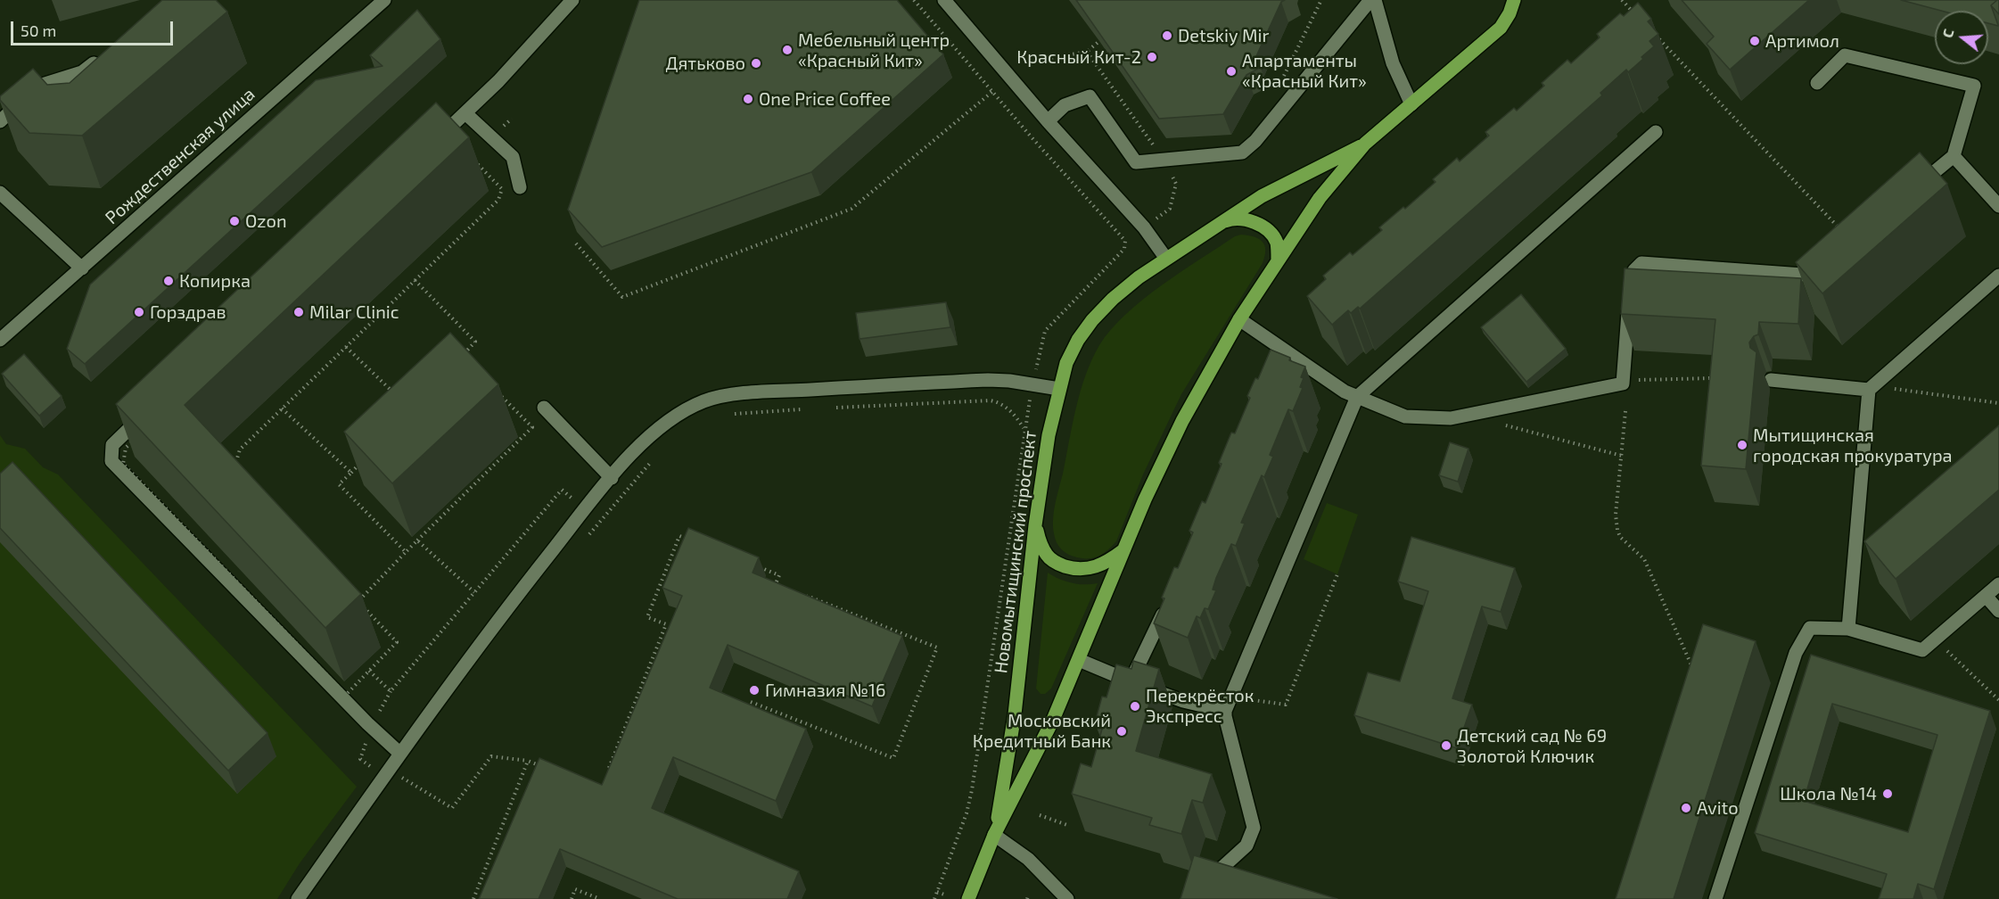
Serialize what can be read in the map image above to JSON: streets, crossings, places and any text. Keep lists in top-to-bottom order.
{
  "streets": {
    "main road": ["Новомытищинский проспект"],
    "street": ["Рождественская улица"]
  },
  "places": [
    "Detskiy Mir",
    "Артимол",
    "Мебельный центр «Красный Кит»",
    "Красный Кит-2",
    "Дятьково",
    "Апартаменты «Красный Кит»",
    "One Price Coffee",
    "Ozon",
    "Копирка",
    "Горздрав",
    "Milar Clinic",
    "Мытищинская городская прокуратура",
    "Гимназия №16",
    "Перекрёсток Экспресс",
    "Московский Кредитный Банк",
    "Детский сад № 69 Золотой Ключик",
    "Школа №14",
    "Avito"
  ],
  "scale_bar": "50 m",
  "north": "left"
}
